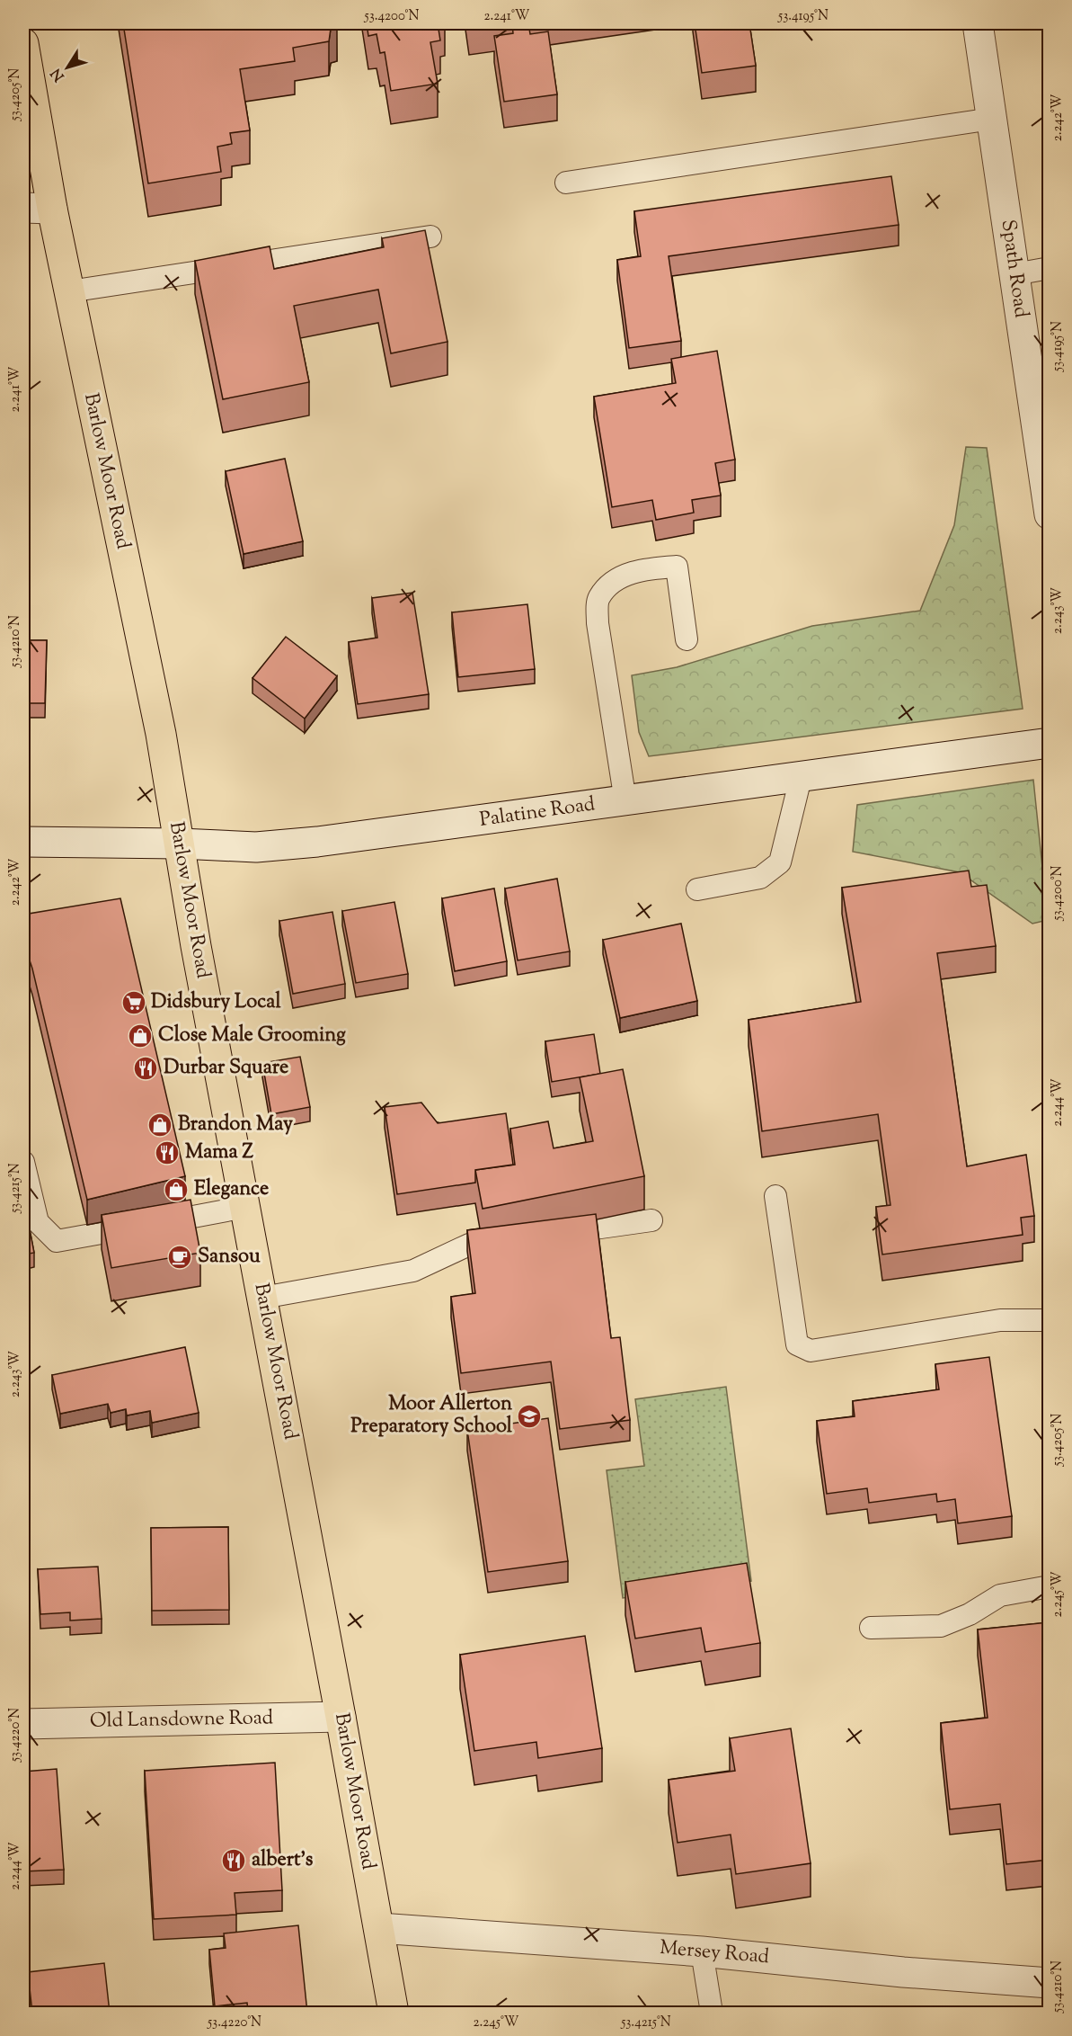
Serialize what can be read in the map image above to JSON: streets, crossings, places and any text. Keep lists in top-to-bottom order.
{
  "streets": {
    "main road": ["Barlow Moor Road"],
    "street": [
      "Spath Road",
      "Palatine Road",
      "Old Lansdowne Road",
      "Mersey Road"
    ]
  },
  "crossings": [
    ["Barlow Moor Road", "Palatine Road"],
    ["Barlow Moor Road", "Old Lansdowne Road"],
    ["Barlow Moor Road", "Mersey Road"]
  ],
  "places": {
    "supermarket": ["Didsbury Local"],
    "shop": ["Close Male Grooming", "Brandon May", "Elegance"],
    "restaurant": ["Durbar Square", "Mama Z", "albert's"],
    "cafe": ["Sansou"],
    "school or university": ["Moor Allerton Preparatory School"]
  },
  "north": "bottom left",
  "coordinates": [
    "53.4200°N",
    "2.241°W",
    "53.4195°N",
    "53.4205°N",
    "2.242°W",
    "2.243°W",
    "53.4210°N",
    "2.244°W",
    "53.4215°N",
    "2.245°W",
    "53.4220°N"
  ]
}
